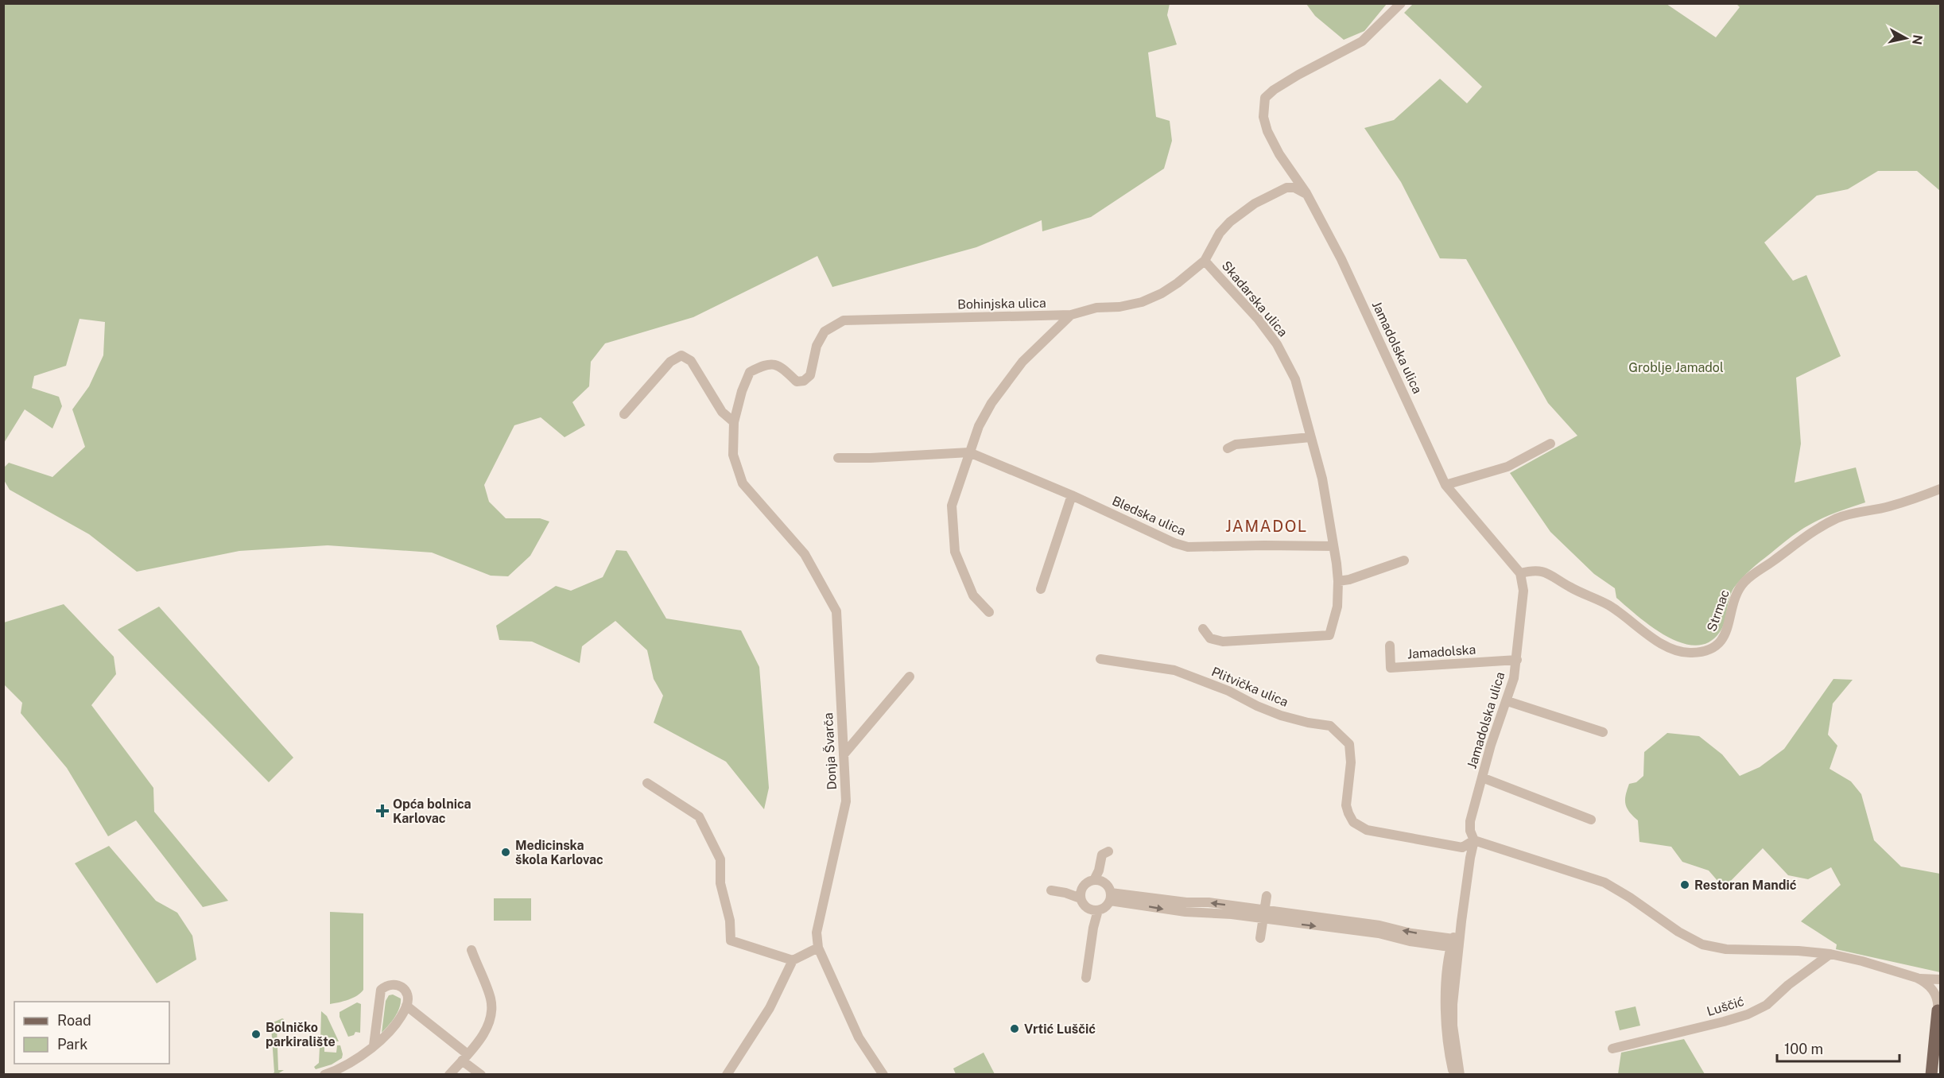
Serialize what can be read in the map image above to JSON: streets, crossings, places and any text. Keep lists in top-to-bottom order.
{
  "streets": {
    "street": [
      "Skadarska ulica",
      "Bohinjska ulica",
      "Jamadolska ulica",
      "Bledska ulica",
      "Strmac",
      "Jamadolska",
      "Plitvička ulica",
      "Donja Švarča",
      "Luščić"
    ]
  },
  "crossings": [
    ["Skadarska ulica", "Bohinjska ulica"],
    ["Skadarska ulica", "Bledska ulica"],
    ["Bohinjska ulica", "Jamadolska ulica"],
    ["Bohinjska ulica", "Donja Švarča"],
    ["Jamadolska ulica", "Strmac"],
    ["Jamadolska ulica", "Jamadolska"],
    ["Jamadolska ulica", "Plitvička ulica"]
  ],
  "districts": ["JAMADOL"],
  "parks": ["Groblje Jamadol"],
  "places": {
    "health": ["Opća bolnica Karlovac"],
    "other": [
      "Medicinska škola Karlovac",
      "Restoran Mandić",
      "Vrtić Luščić",
      "Bolničko parkiralište"
    ]
  },
  "legend": ["Road", "Park"],
  "scale_bar": "100 m",
  "north": "right"
}
